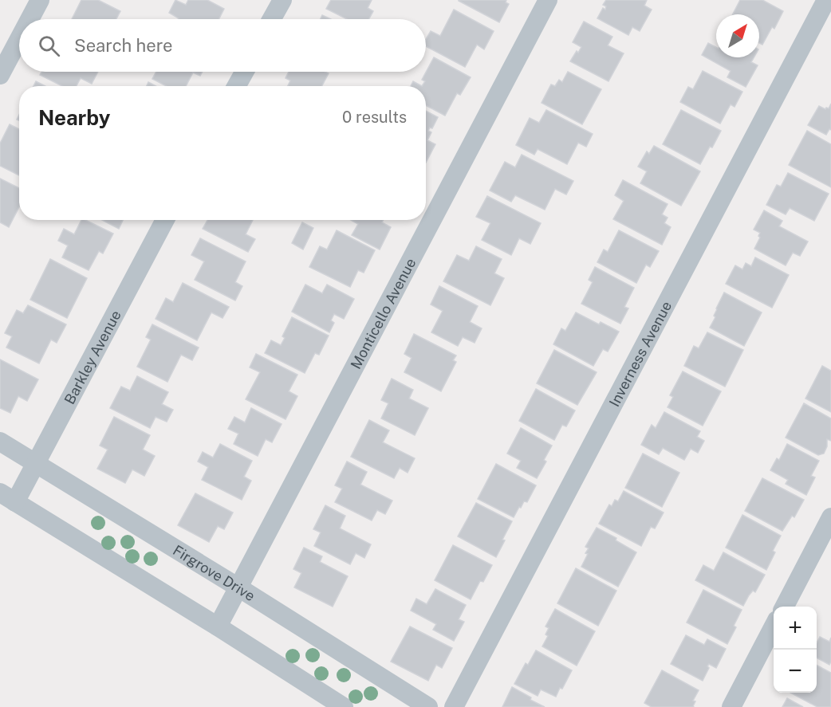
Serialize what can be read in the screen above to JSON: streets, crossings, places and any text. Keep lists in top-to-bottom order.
{
  "streets": {
    "street": [
      "Monticello Avenue",
      "Inverness Avenue",
      "Barkley Avenue",
      "Firgrove Drive"
    ]
  },
  "crossings": [
    ["Monticello Avenue", "Firgrove Drive"],
    ["Barkley Avenue", "Firgrove Drive"]
  ],
  "north": "top right",
  "page": {
    "search": "Search here",
    "heading": ["Nearby", "0 results"],
    "map_buttons": ["+", "−"]
  }
}
